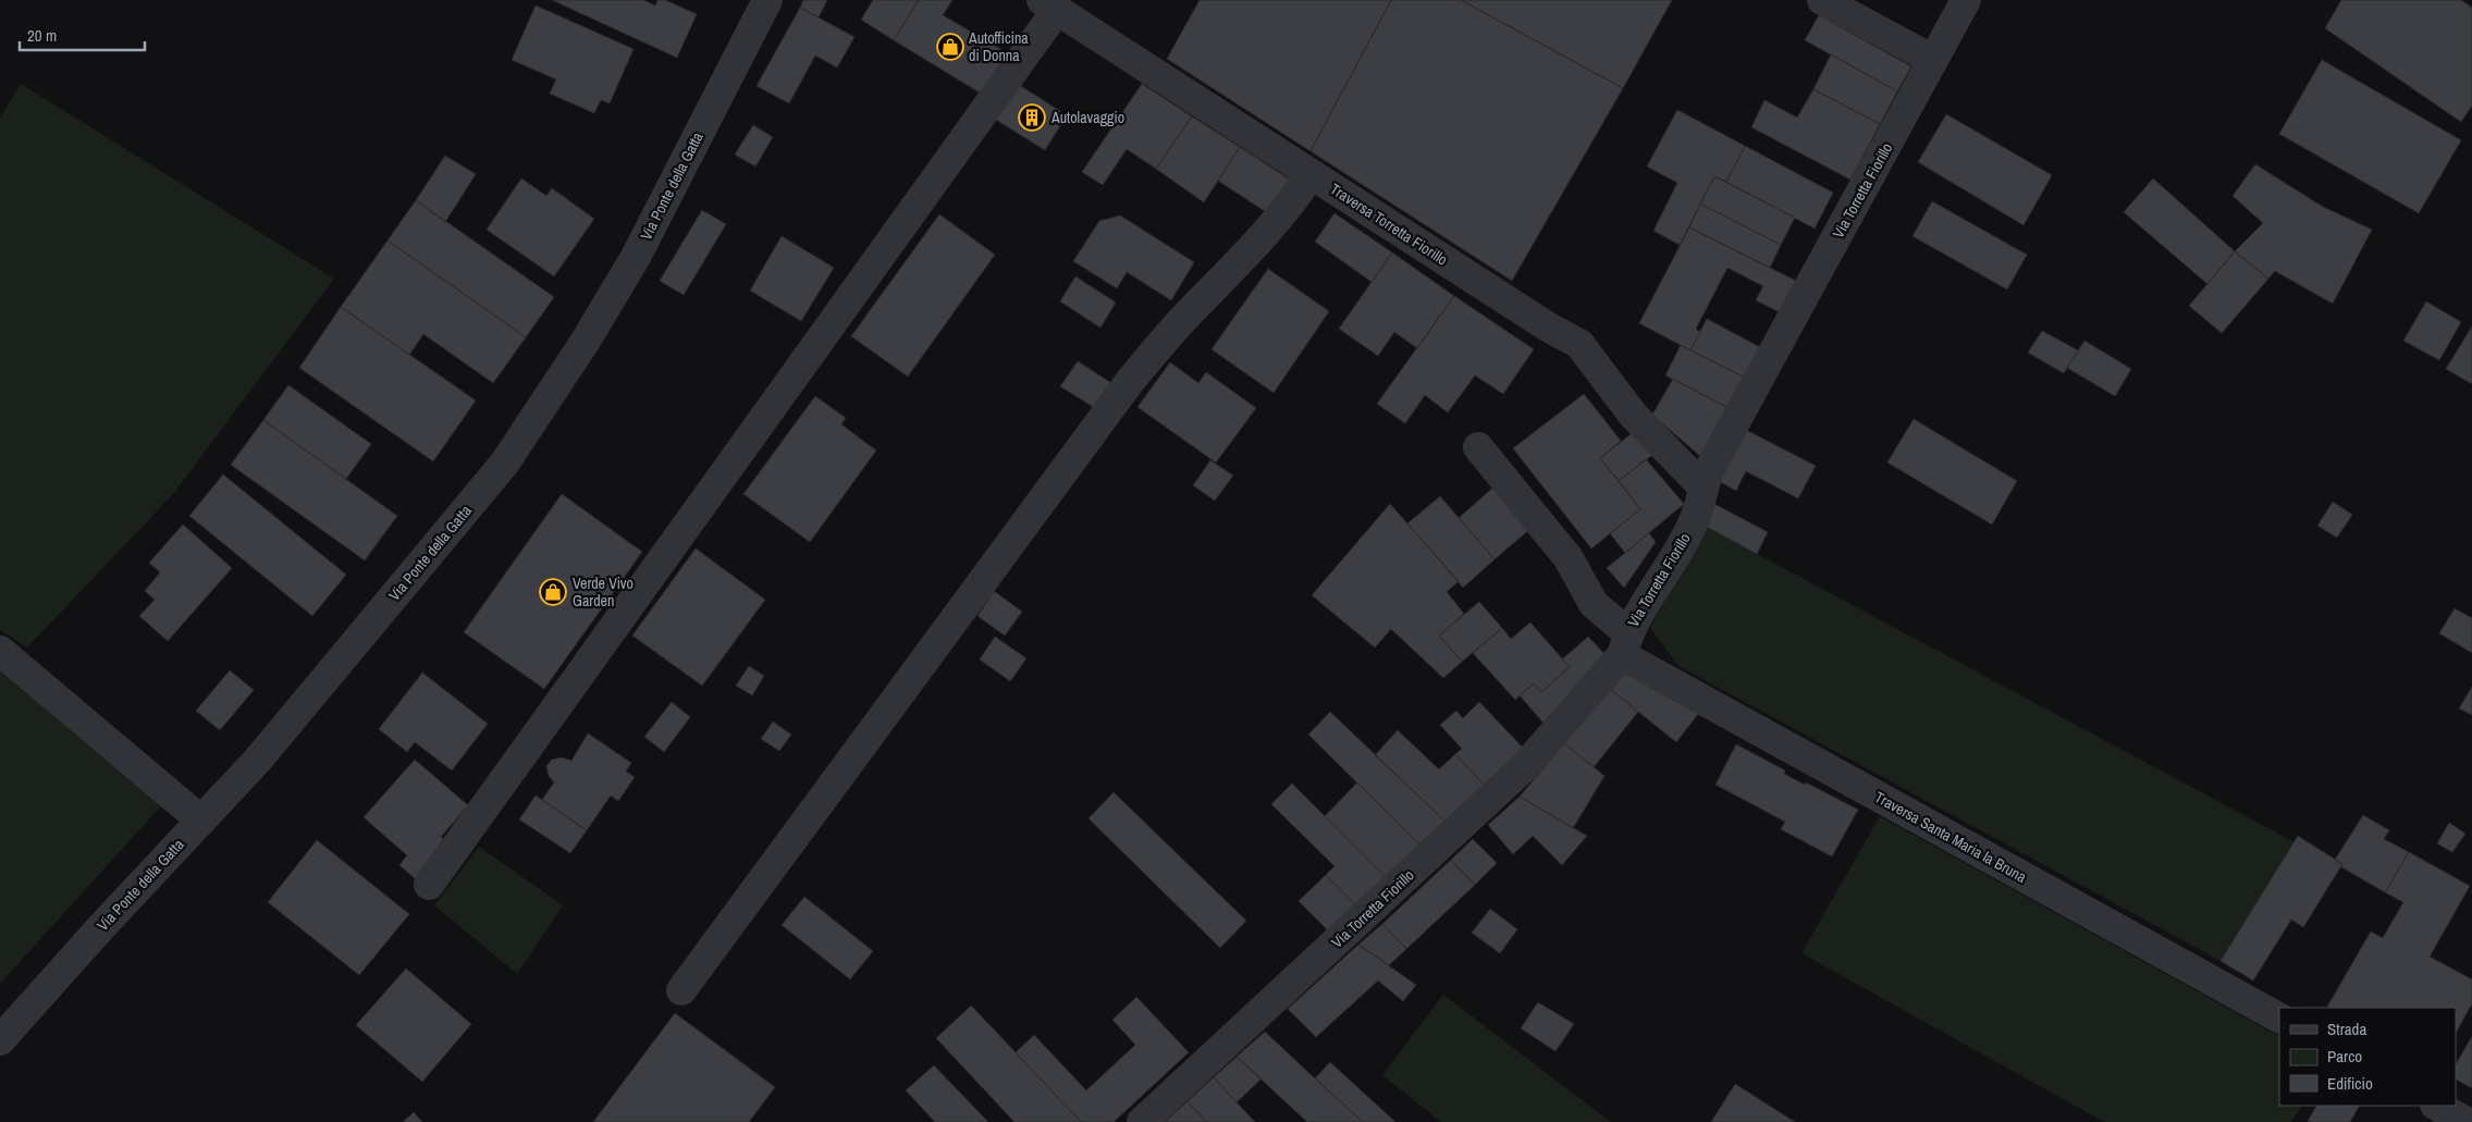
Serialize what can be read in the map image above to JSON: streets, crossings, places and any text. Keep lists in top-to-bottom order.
{
  "streets": {
    "street": [
      "Via Ponte della Gatta",
      "Via Torretta Fiorillo",
      "Traversa Torretta Fiorillo",
      "Traversa Santa Maria la Bruna"
    ]
  },
  "crossings": [
    ["Via Torretta Fiorillo", "Traversa Torretta Fiorillo"],
    ["Via Torretta Fiorillo", "Traversa Santa Maria la Bruna"]
  ],
  "places": {
    "shop": ["Autofficina di Donna", "Verde Vivo Garden"],
    "building": ["Autolavaggio"]
  },
  "legend": ["Strada", "Parco", "Edificio"],
  "scale_bar": "20 m"
}
